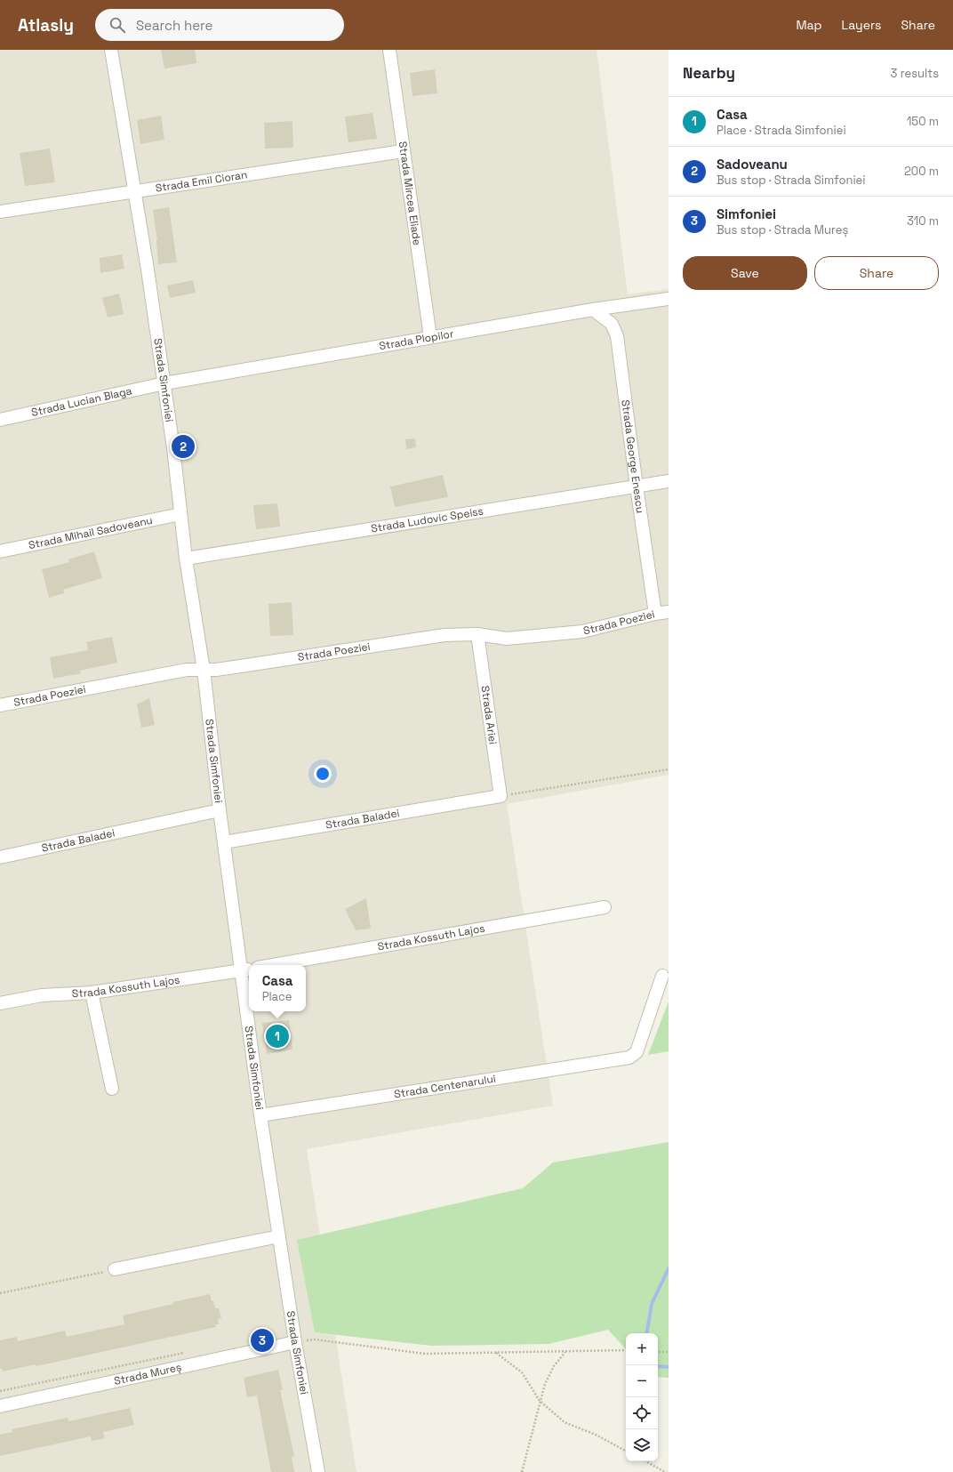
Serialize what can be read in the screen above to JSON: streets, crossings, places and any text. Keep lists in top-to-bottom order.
{
  "streets": {
    "street": [
      "Strada Emil Cioran",
      "Strada Mircea Eliade",
      "Strada Plopilor",
      "Strada Simfoniei",
      "Strada Lucian Blaga",
      "Strada George Enescu",
      "Strada Ludovic Speiss",
      "Strada Mihail Sadoveanu",
      "Strada Poeziei",
      "Strada Ariei",
      "Strada Baladei",
      "Strada Kossuth Lajos",
      "Strada Centenarului",
      "Strada Mureș"
    ]
  },
  "crossings": [
    ["Strada Emil Cioran", "Strada Mircea Eliade"],
    ["Strada Emil Cioran", "Strada Simfoniei"],
    ["Strada Mircea Eliade", "Strada Plopilor"],
    ["Strada Plopilor", "Strada Simfoniei"],
    ["Strada Plopilor", "Strada Lucian Blaga"],
    ["Strada Plopilor", "Strada George Enescu"],
    ["Strada Simfoniei", "Strada Lucian Blaga"],
    ["Strada Simfoniei", "Strada Ludovic Speiss"],
    ["Strada Simfoniei", "Strada Mihail Sadoveanu"],
    ["Strada Simfoniei", "Strada Poeziei"],
    ["Strada Simfoniei", "Strada Baladei"],
    ["Strada Simfoniei", "Strada Kossuth Lajos"],
    ["Strada Simfoniei", "Strada Centenarului"],
    ["Strada Simfoniei", "Strada Mureș"],
    ["Strada George Enescu", "Strada Ludovic Speiss"],
    ["Strada George Enescu", "Strada Poeziei"],
    ["Strada Poeziei", "Strada Ariei"],
    ["Strada Ariei", "Strada Baladei"]
  ],
  "page": {
    "header": "Atlasly",
    "search": "Search here",
    "nav": ["Map", "Layers", "Share"],
    "heading": ["Nearby", "3 results"],
    "list": [
      {
        "mark": "1",
        "name": "Casa",
        "note": "Place · Strada Simfoniei",
        "value": "150 m"
      },
      {
        "mark": "2",
        "name": "Sadoveanu",
        "note": "Bus stop · Strada Simfoniei",
        "value": "200 m"
      },
      {
        "mark": "3",
        "name": "Simfoniei",
        "note": "Bus stop · Strada Mureș",
        "value": "310 m"
      }
    ],
    "buttons": ["Save", "Share"],
    "pins": ["2", "1", "3"],
    "popup": ["Casa", "Place"],
    "map_buttons": ["+", "−"]
  }
}
